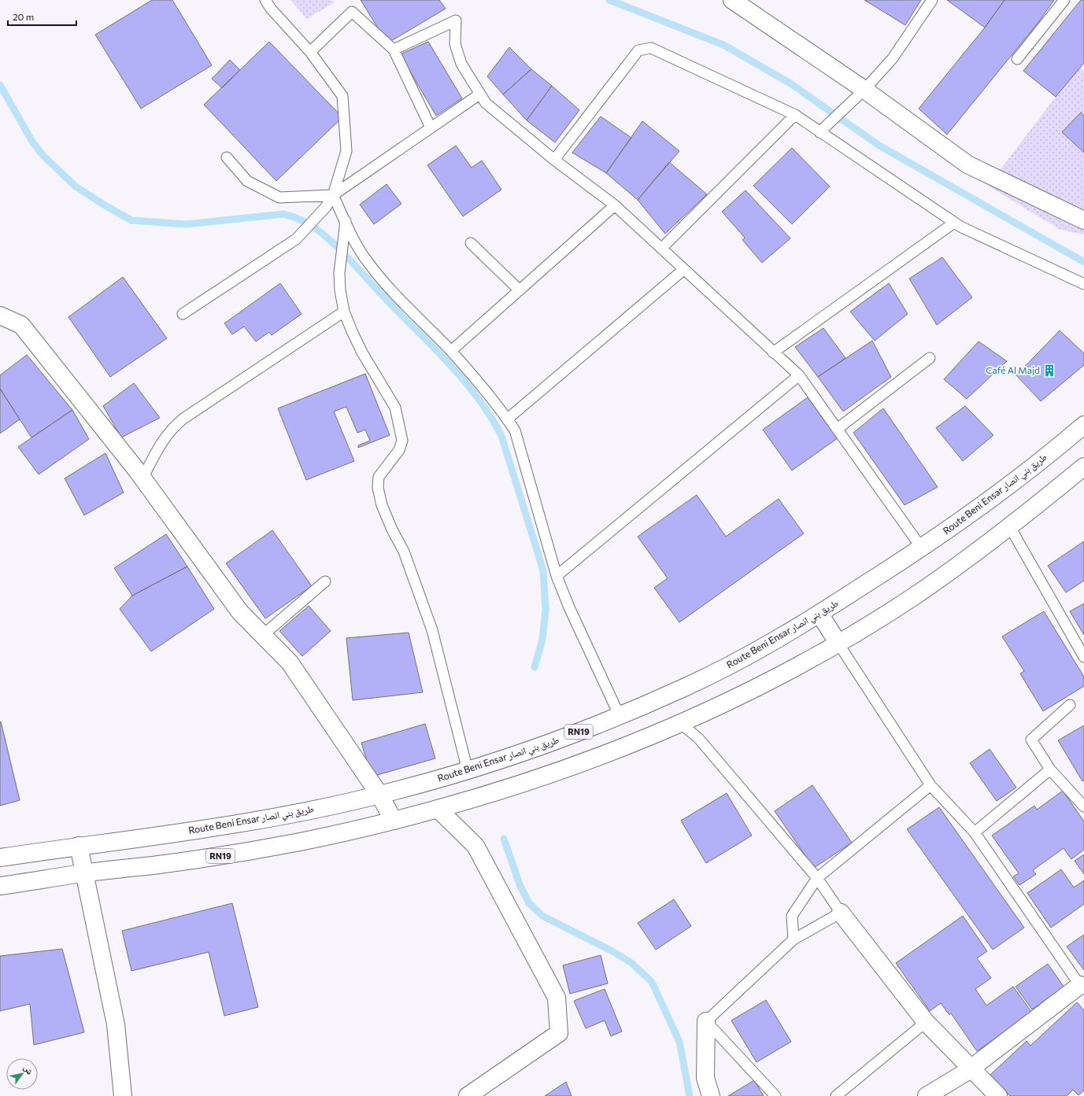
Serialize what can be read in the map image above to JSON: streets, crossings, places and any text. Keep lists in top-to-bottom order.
{
  "streets": {
    "main road": ["Route Beni Ensar طريق بني انصار", "RN19"]
  },
  "places": {
    "building": ["Café Al Majd"]
  },
  "scale_bar": "20 m",
  "north": "top right"
}
